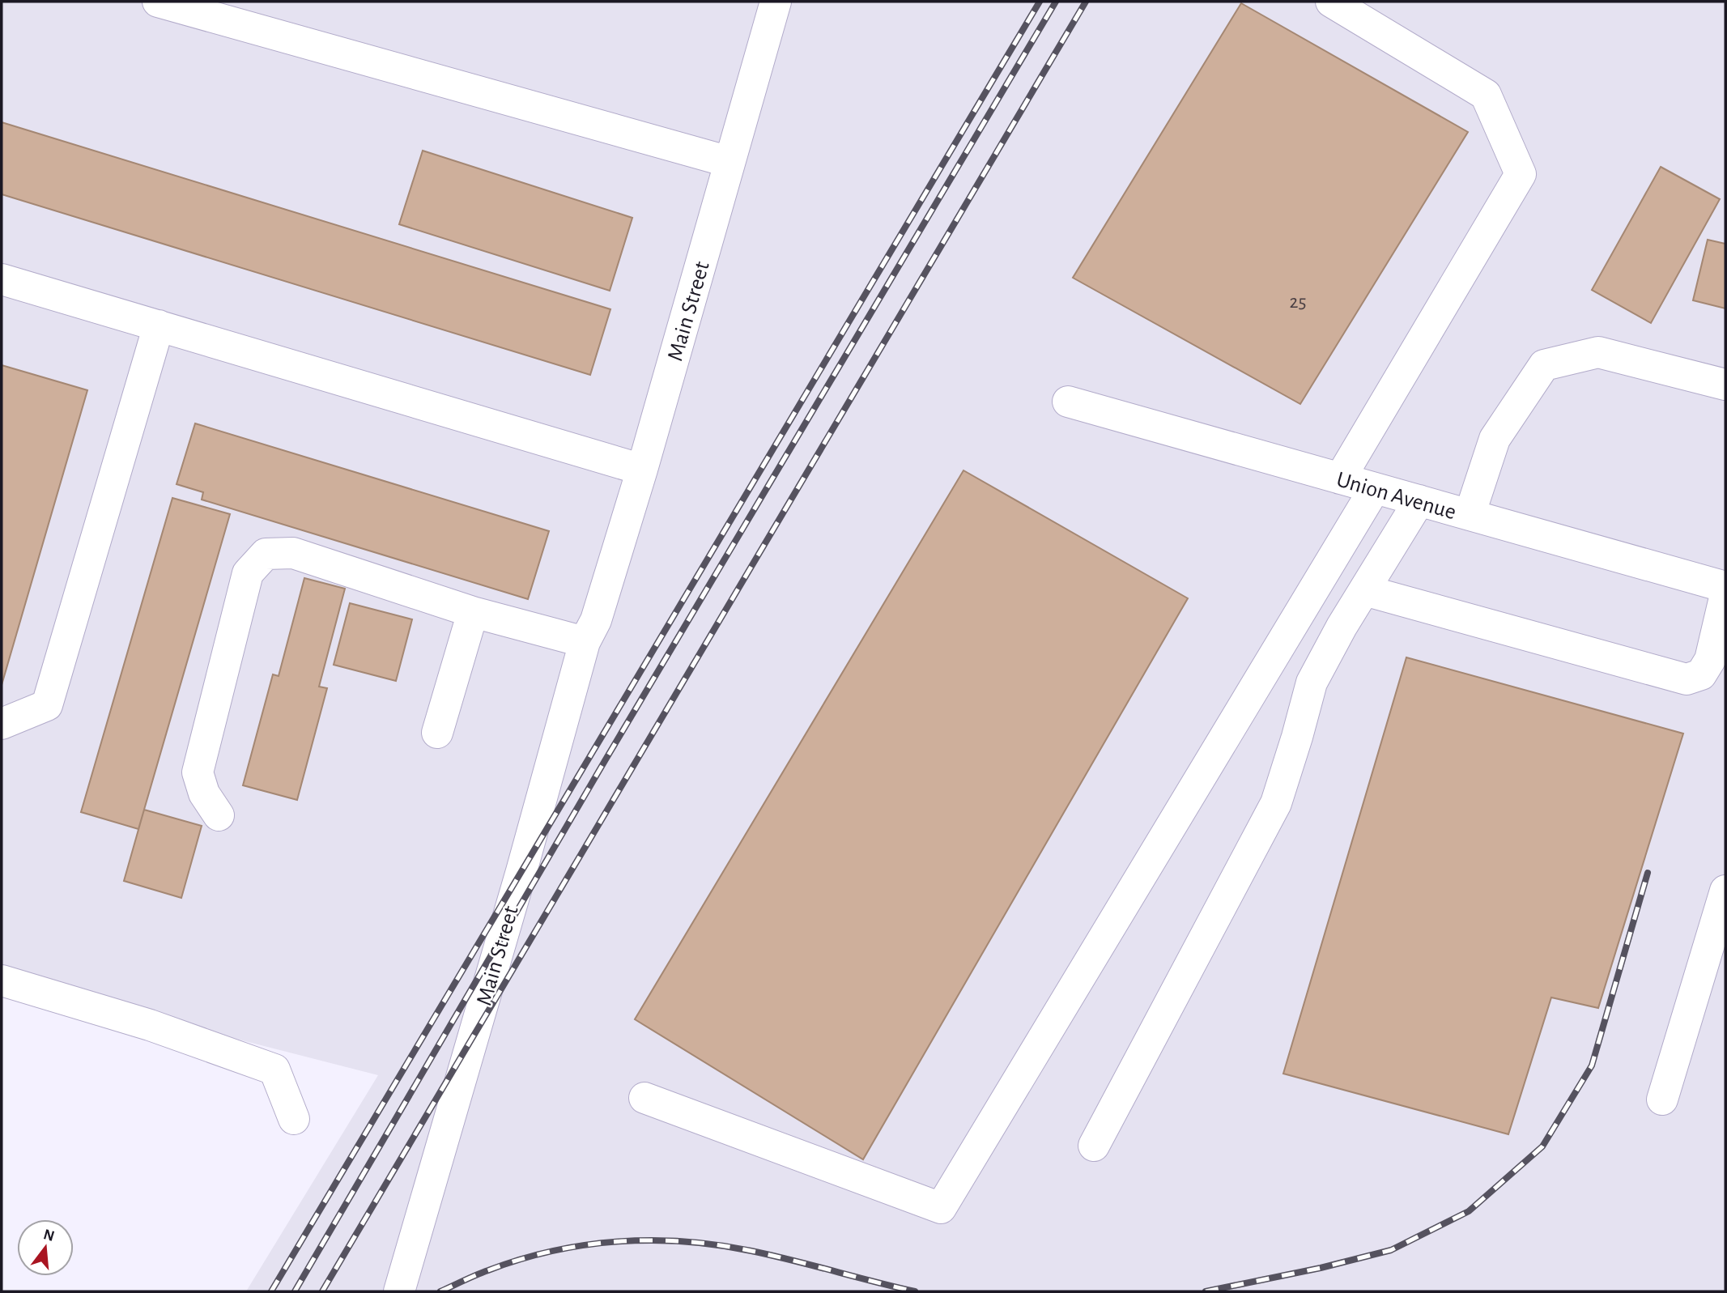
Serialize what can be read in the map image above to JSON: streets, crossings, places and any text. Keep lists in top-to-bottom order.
{
  "streets": {
    "street": ["Main Street", "Union Avenue"]
  },
  "house_numbers": ["25"],
  "north": "top"
}
